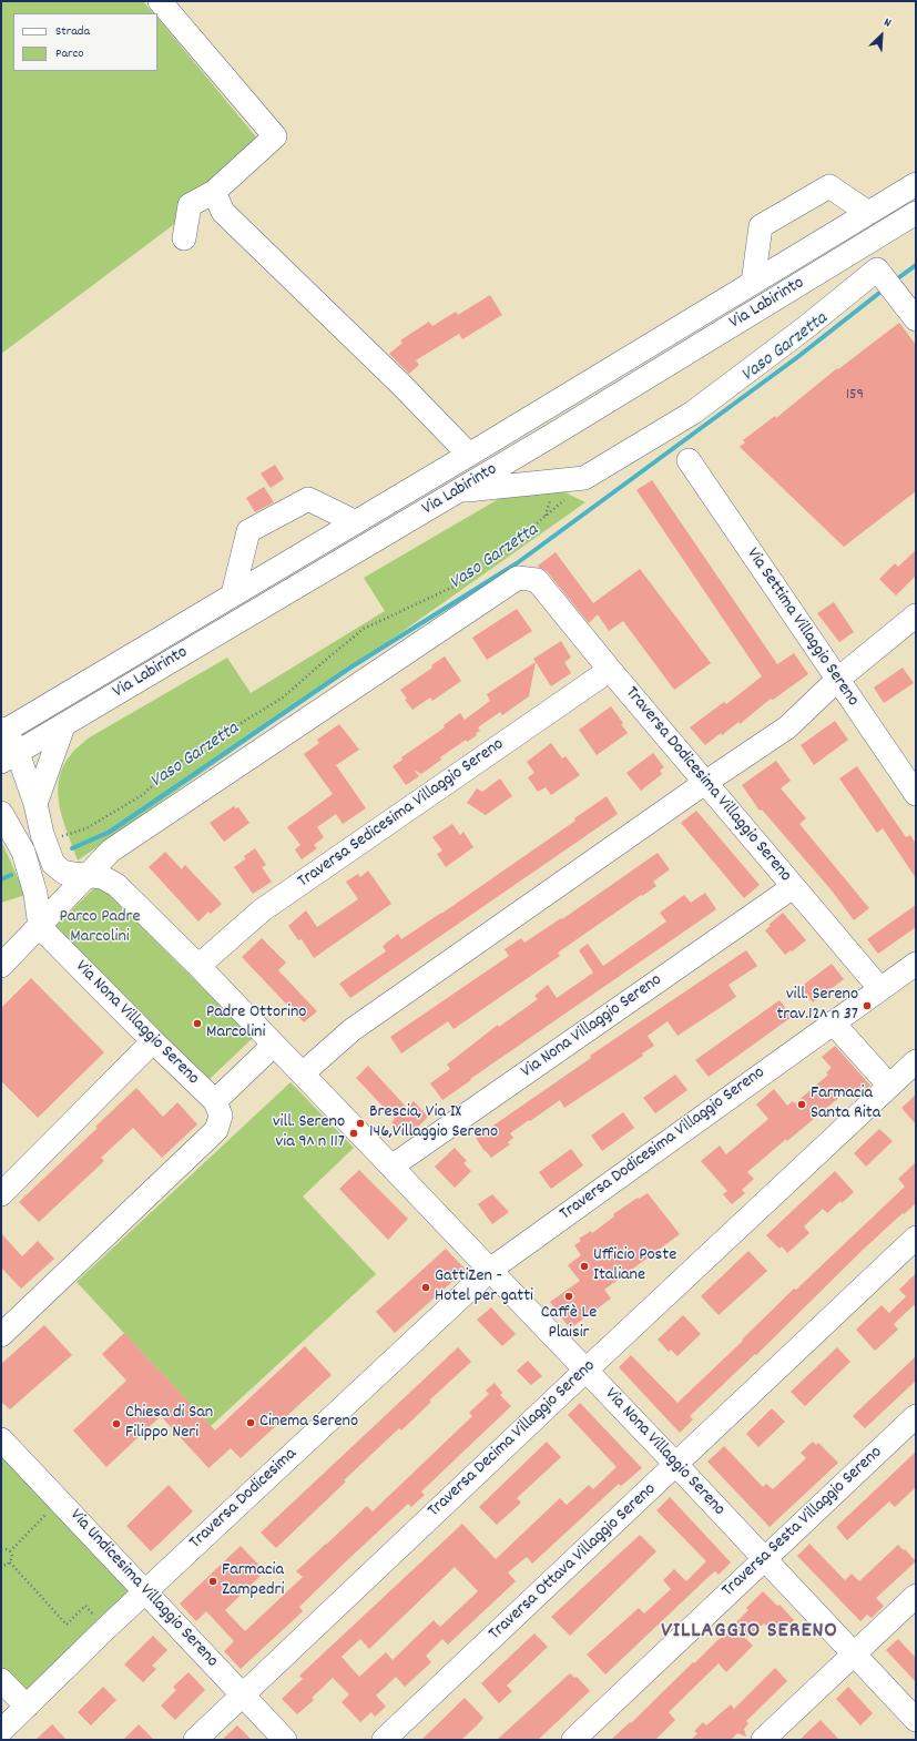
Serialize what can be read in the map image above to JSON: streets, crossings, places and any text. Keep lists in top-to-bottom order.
{
  "streets": {
    "street": [
      "Via Labirinto",
      "Via Settima Villaggio Sereno",
      "Traversa Dodicesima Villaggio Sereno",
      "Traversa Sedicesima Villaggio Sereno",
      "Via Nona Villaggio Sereno",
      "Traversa Decima Villaggio Sereno",
      "Traversa Dodicesima",
      "Traversa Sesta Villaggio Sereno",
      "Traversa Ottava Villaggio Sereno",
      "Via Undicesima Villaggio Sereno"
    ]
  },
  "crossings": [
    ["Via Labirinto", "Via Nona Villaggio Sereno"],
    ["Traversa Dodicesima Villaggio Sereno", "Traversa Sedicesima Villaggio Sereno"],
    ["Traversa Dodicesima Villaggio Sereno", "Via Nona Villaggio Sereno"],
    ["Traversa Dodicesima Villaggio Sereno", "Traversa Dodicesima"],
    ["Traversa Sedicesima Villaggio Sereno", "Via Nona Villaggio Sereno"],
    ["Via Nona Villaggio Sereno", "Traversa Decima Villaggio Sereno"],
    ["Via Nona Villaggio Sereno", "Traversa Dodicesima"],
    ["Via Nona Villaggio Sereno", "Traversa Sesta Villaggio Sereno"],
    ["Via Nona Villaggio Sereno", "Traversa Ottava Villaggio Sereno"],
    ["Traversa Decima Villaggio Sereno", "Via Undicesima Villaggio Sereno"],
    ["Traversa Dodicesima", "Via Undicesima Villaggio Sereno"]
  ],
  "districts": ["VILLAGGIO SERENO"],
  "water": ["Vaso Garzetta"],
  "parks": ["Parco Padre Marcolini"],
  "places": [
    "vill. Sereno trav.12^ n 37",
    "Padre Ottorino Marcolini",
    "Farmacia Santa Rita",
    "Brescia, Via IX 146,Villaggio Sereno",
    "vill. Sereno via 9^ n 117",
    "Ufficio Poste Italiane",
    "GattiZen - Hotel per gatti",
    "Caffè Le Plaisir",
    "Cinema Sereno",
    "Chiesa di San Filippo Neri",
    "Farmacia Zampedri"
  ],
  "house_numbers": ["159"],
  "legend": ["Strada", "Parco"],
  "north": "top right"
}
